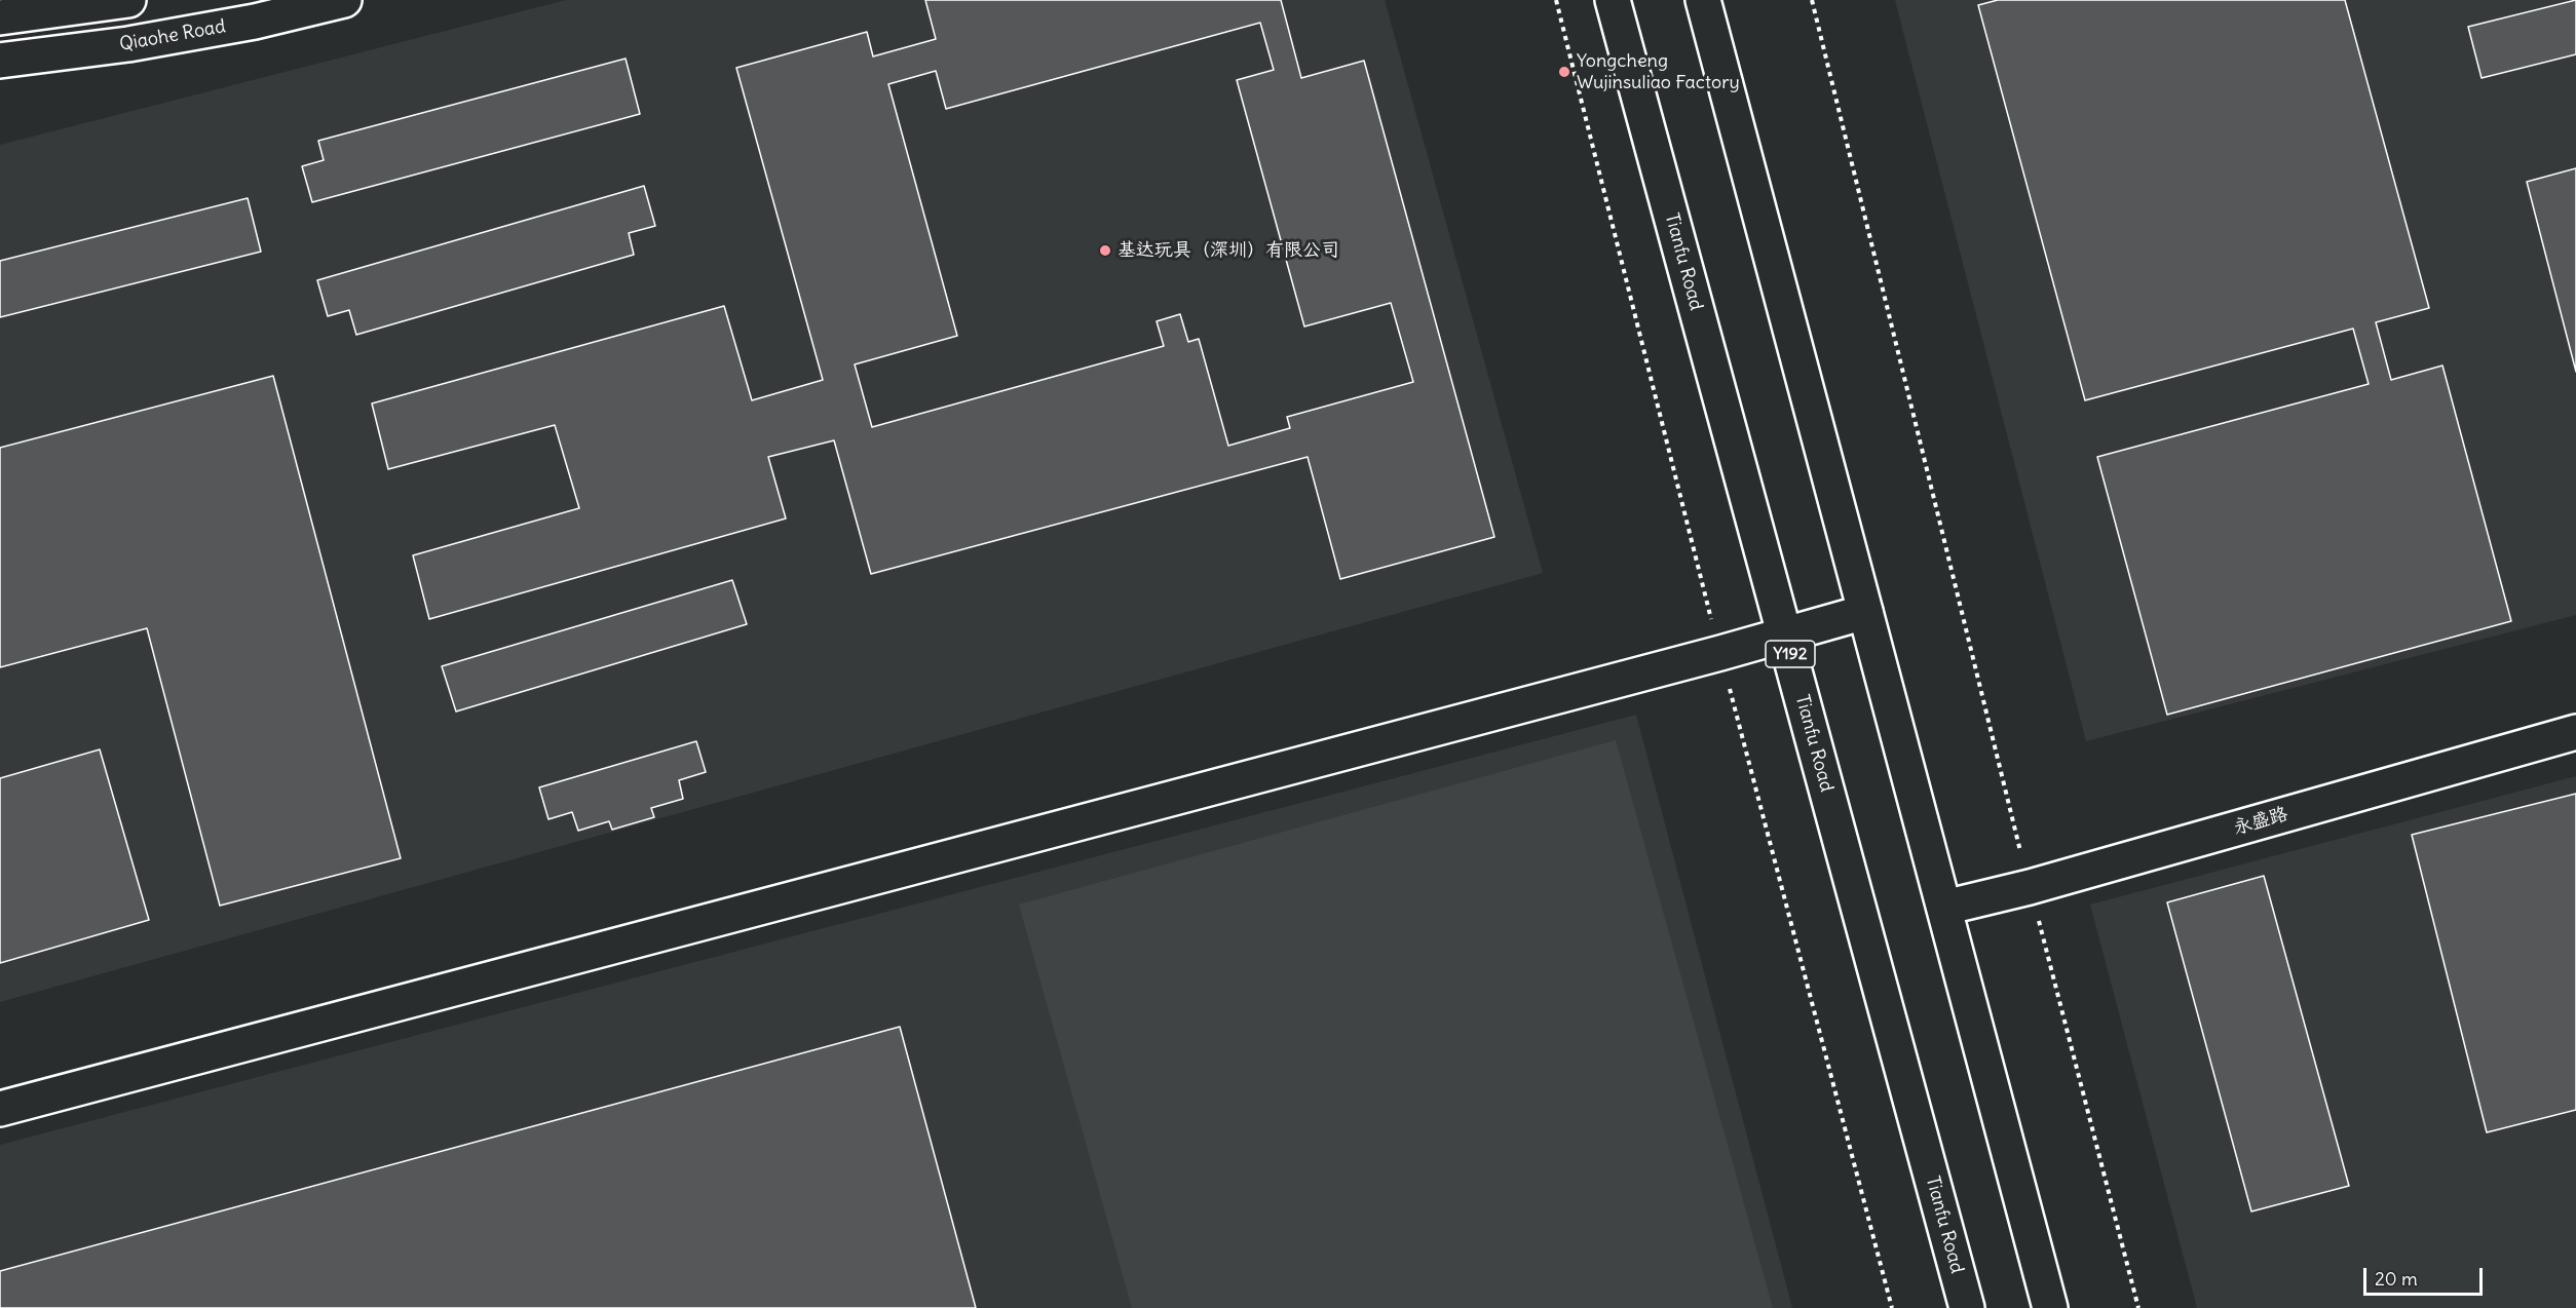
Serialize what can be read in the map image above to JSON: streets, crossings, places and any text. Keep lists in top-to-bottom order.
{
  "streets": {
    "main road": [
      "Qiaohe Road",
      "Tianfu Road",
      "Y192",
      "永盛路"
    ]
  },
  "places": ["Yongcheng Wujinsuliao Factory", "基达玩具（深圳）有限公司"],
  "scale_bar": "20 m"
}
